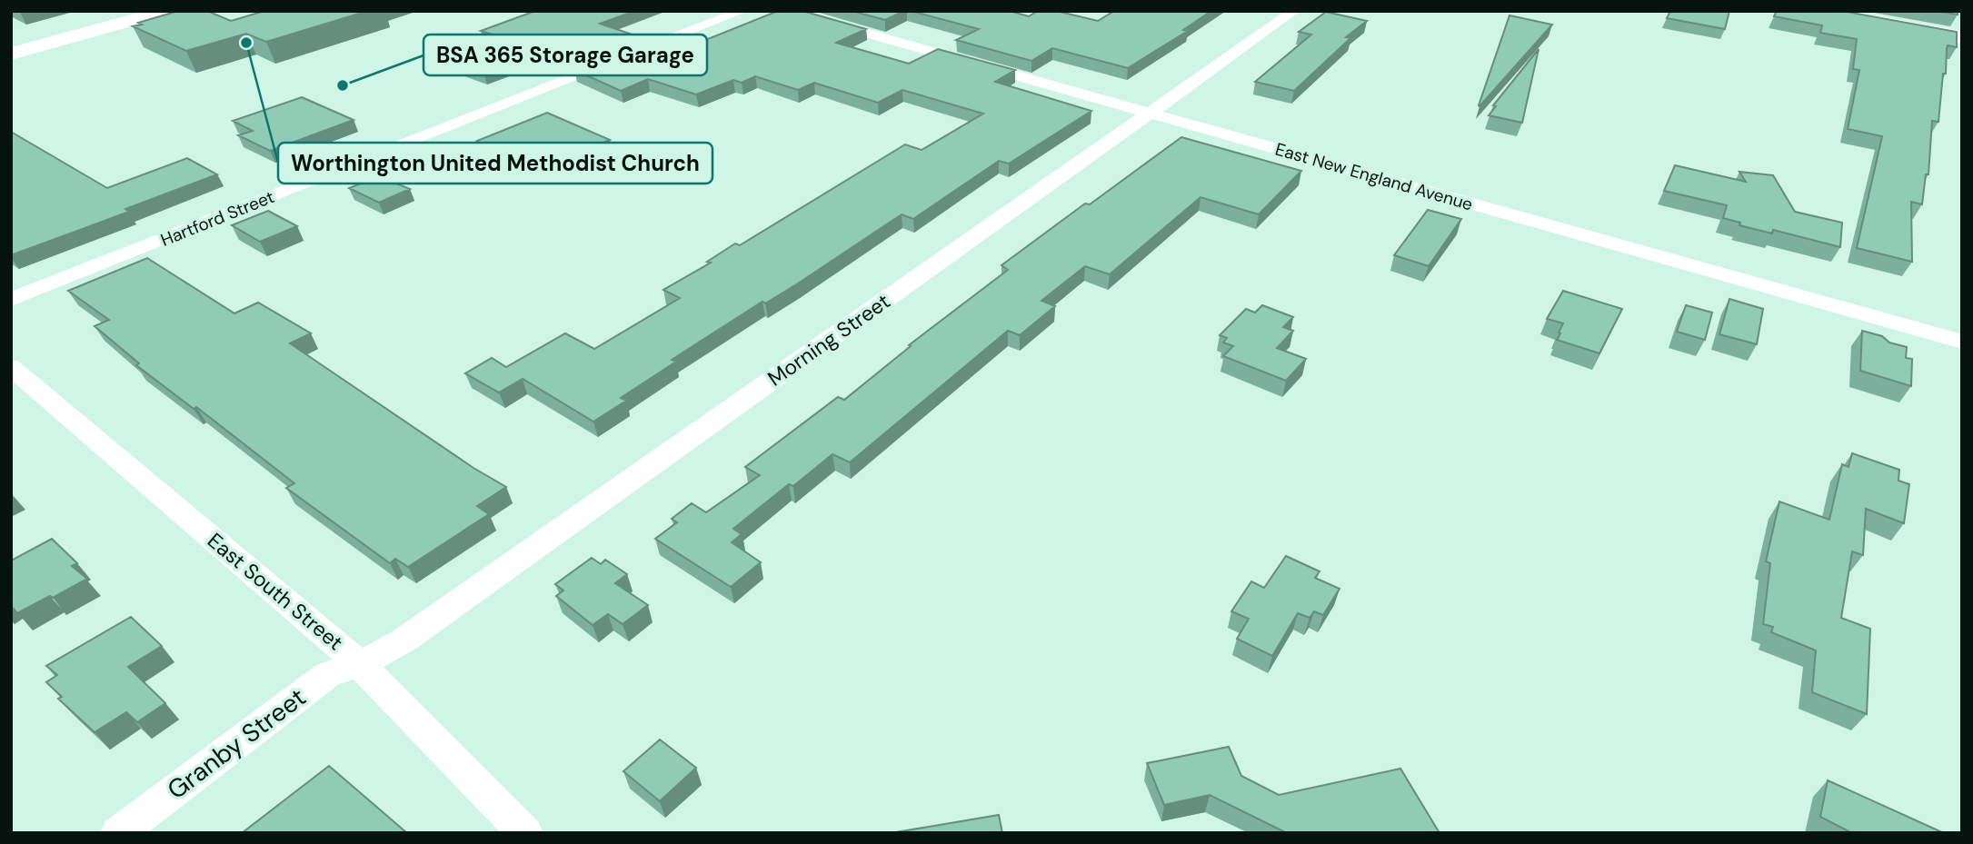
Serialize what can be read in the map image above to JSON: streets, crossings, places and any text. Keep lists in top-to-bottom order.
{
  "streets": {
    "street": [
      "East New England Avenue",
      "Hartford Street",
      "Morning Street",
      "East South Street",
      "Granby Street"
    ]
  },
  "crossings": [
    ["East New England Avenue", "Morning Street"],
    ["Morning Street", "East South Street"],
    ["Morning Street", "Granby Street"],
    ["East South Street", "Granby Street"]
  ],
  "places": ["Worthington United Methodist Church", "BSA 365 Storage Garage"]
}
